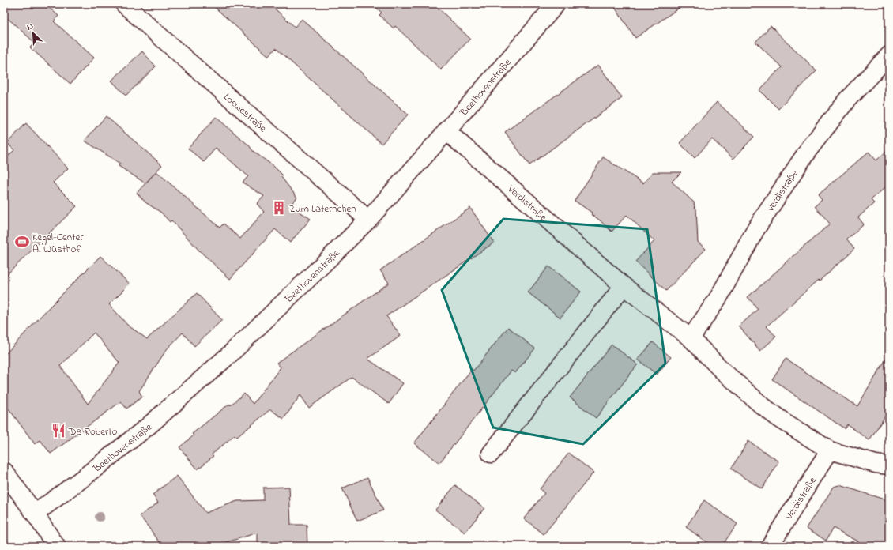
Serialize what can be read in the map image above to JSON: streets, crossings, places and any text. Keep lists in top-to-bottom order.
{
  "streets": {
    "street": ["Beethovenstraße", "Loewestraße", "Verdistraße"]
  },
  "crossings": [
    ["Beethovenstraße", "Loewestraße"],
    ["Beethovenstraße", "Verdistraße"]
  ],
  "places": {
    "building": ["Zum Laternchen"],
    "sports": ["Kegel-Center A. Wüsthof"],
    "restaurant": ["Da Roberto"]
  },
  "north": "top left"
}
